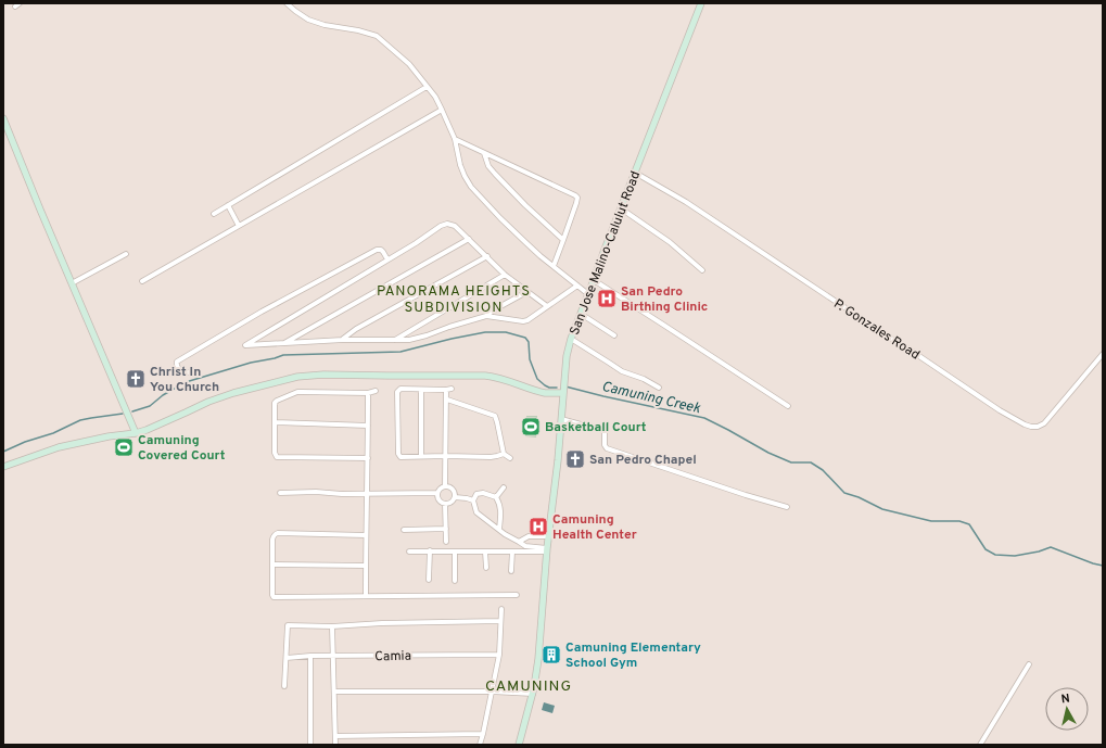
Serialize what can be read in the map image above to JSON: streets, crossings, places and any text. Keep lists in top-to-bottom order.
{
  "streets": {
    "street": ["San Jose Malino-Calulut Road", "P. Gonzales Road", "Camia"]
  },
  "crossings": [
    ["San Jose Malino-Calulut Road", "P. Gonzales Road"]
  ],
  "districts": ["PANORAMA HEIGHTS SUBDIVISION", "CAMUNING"],
  "water": ["Camuning Creek"],
  "places": {
    "hospital": ["San Pedro Birthing Clinic", "Camuning Health Center"],
    "church": ["Christ In You Church", "San Pedro Chapel"],
    "sports": ["Basketball Court", "Camuning Covered Court"],
    "building": ["Camuning Elementary School Gym"]
  },
  "north": "top"
}
